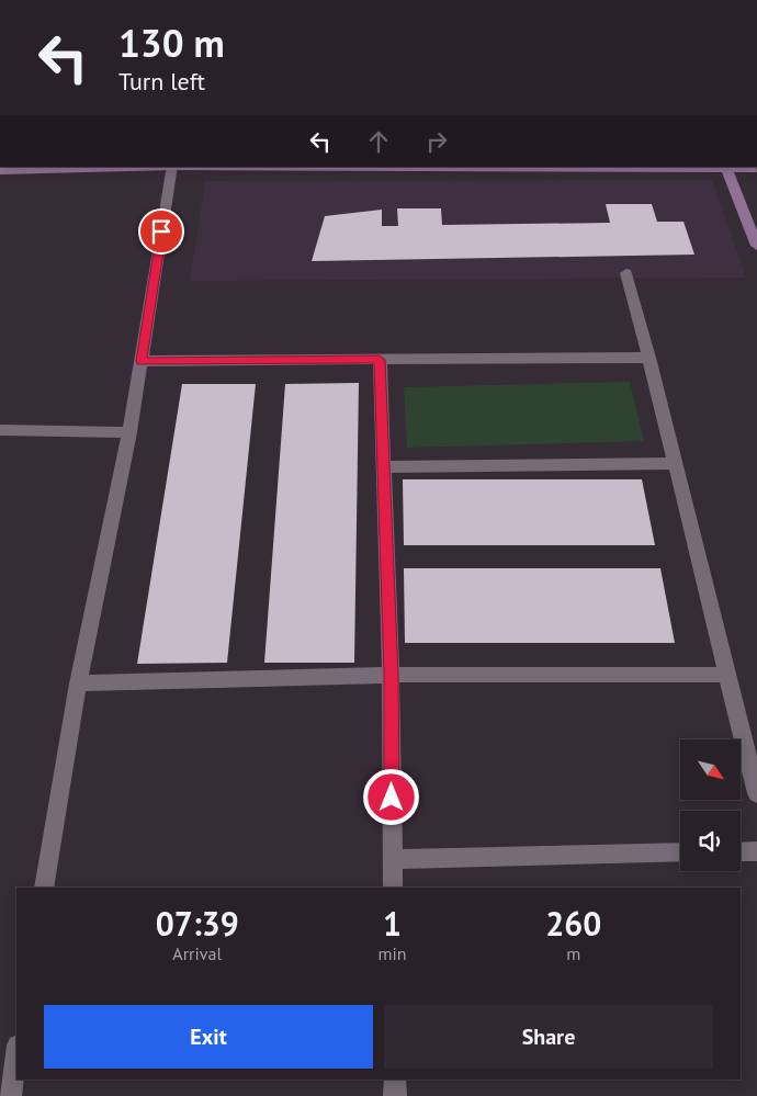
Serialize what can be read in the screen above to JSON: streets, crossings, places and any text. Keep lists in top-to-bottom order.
{
  "north": "bottom right",
  "page": {
    "turn": ["130 m", "Turn left"],
    "eta": [
      "07:39",
      "Arrival",
      "1",
      "min",
      "260",
      "m"
    ],
    "buttons": ["Exit", "Share"]
  }
}
